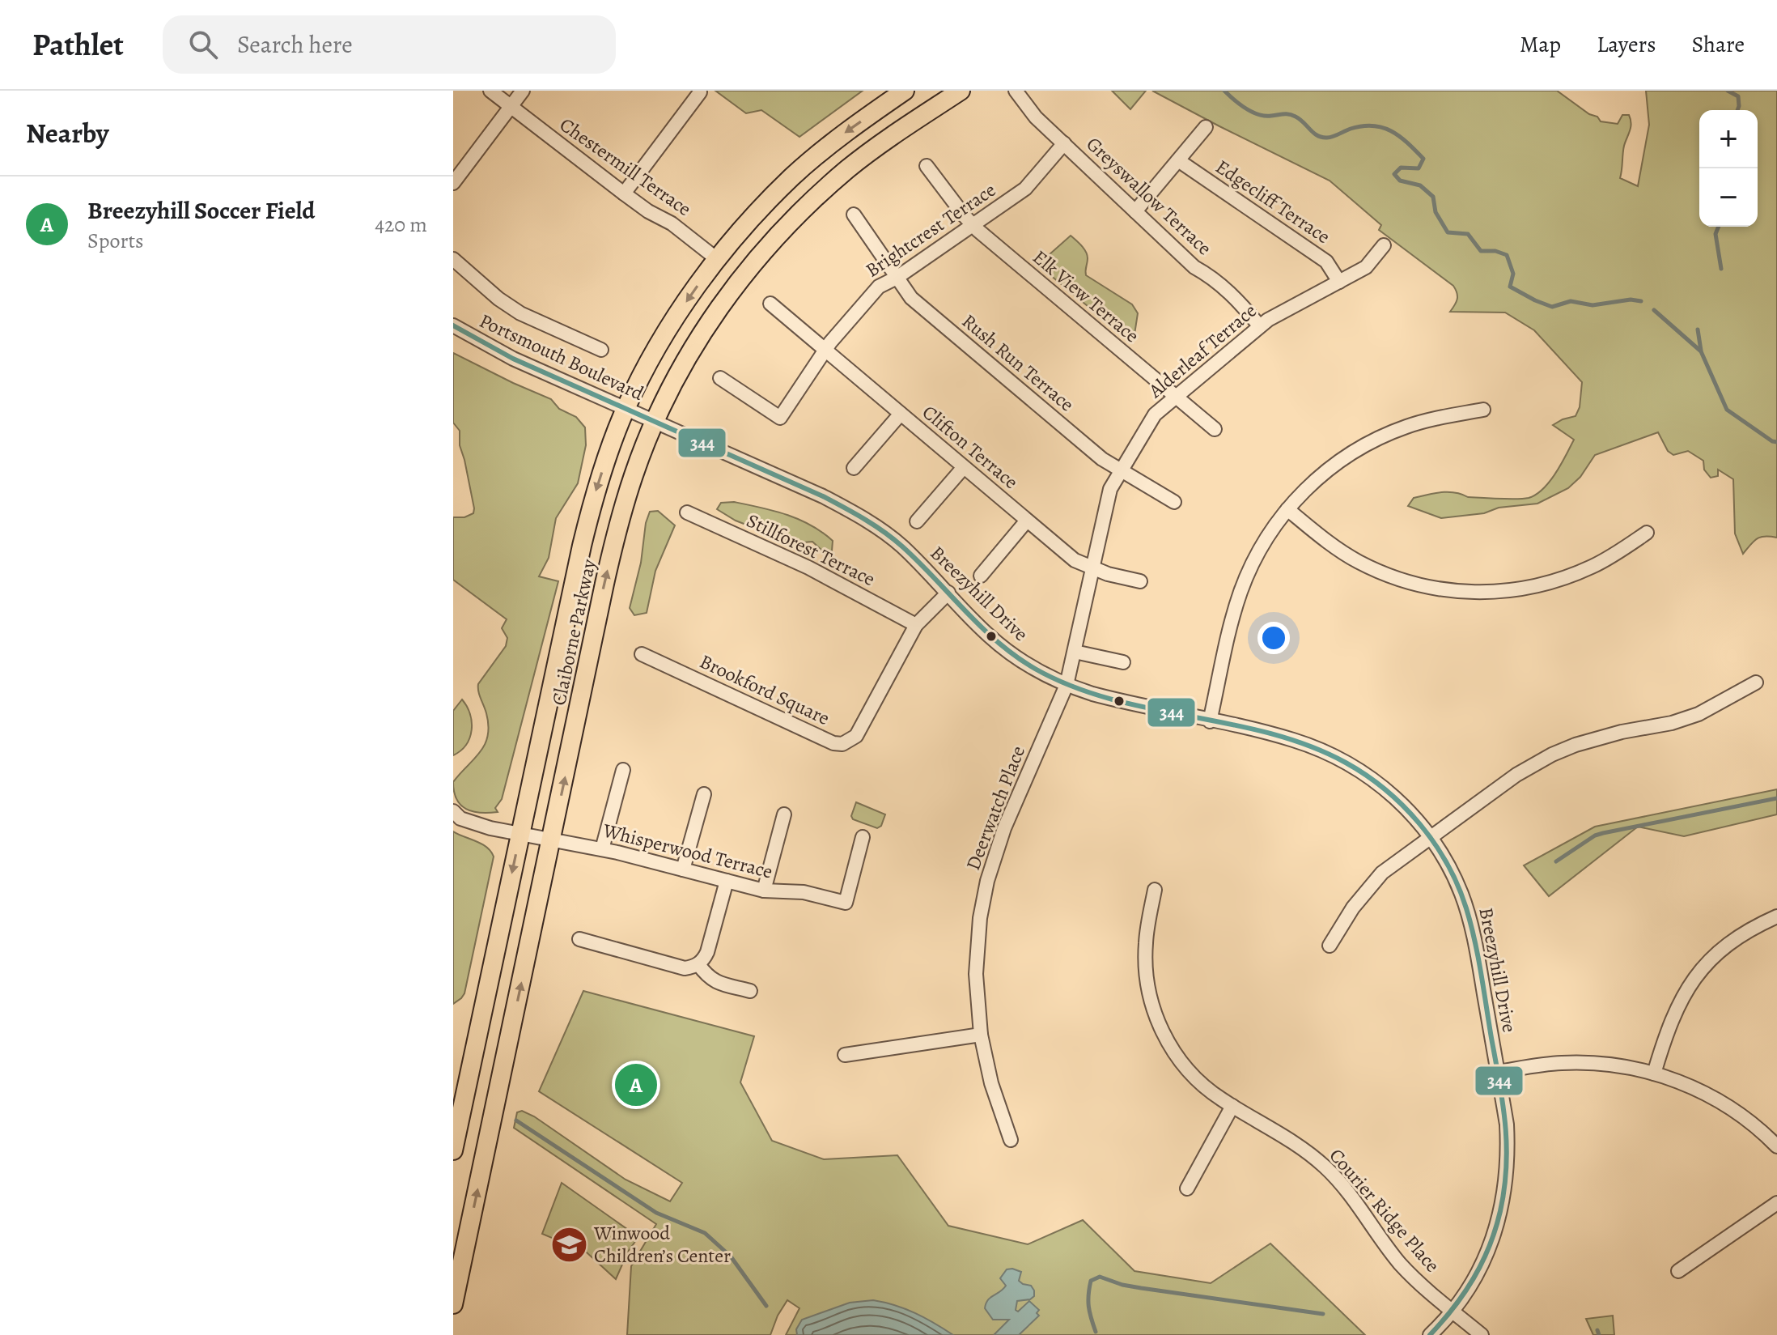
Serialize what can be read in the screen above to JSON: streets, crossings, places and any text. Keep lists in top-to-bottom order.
{
  "streets": {
    "main road": ["Claiborne Parkway"],
    "street": [
      "Chestermill Terrace",
      "Greyswallow Terrace",
      "Edgecliff Terrace",
      "Brightcrest Terrace",
      "Elk View Terrace",
      "Alderleaf Terrace",
      "Portsmouth Boulevard",
      "Rush Run Terrace",
      "Clifton Terrace",
      "Stillforest Terrace",
      "Breezyhill Drive",
      "Brookford Square",
      "Deerwatch Place",
      "Whisperwood Terrace",
      "Courier Ridge Place"
    ]
  },
  "crossings": [
    ["Chestermill Terrace", "Claiborne Parkway"],
    ["Greyswallow Terrace", "Brightcrest Terrace"],
    ["Greyswallow Terrace", "Alderleaf Terrace"],
    ["Edgecliff Terrace", "Alderleaf Terrace"],
    ["Brightcrest Terrace", "Elk View Terrace"],
    ["Brightcrest Terrace", "Rush Run Terrace"],
    ["Brightcrest Terrace", "Clifton Terrace"],
    ["Elk View Terrace", "Alderleaf Terrace"],
    ["Alderleaf Terrace", "Rush Run Terrace"],
    ["Alderleaf Terrace", "Clifton Terrace"],
    ["Alderleaf Terrace", "Breezyhill Drive"],
    ["Alderleaf Terrace", "Deerwatch Place"],
    ["Portsmouth Boulevard", "Breezyhill Drive"],
    ["Portsmouth Boulevard", "Claiborne Parkway"],
    ["Stillforest Terrace", "Brookford Square"],
    ["Breezyhill Drive", "Claiborne Parkway"],
    ["Breezyhill Drive", "Brookford Square"],
    ["Breezyhill Drive", "Deerwatch Place"],
    ["Breezyhill Drive", "Courier Ridge Place"],
    ["Claiborne Parkway", "Whisperwood Terrace"]
  ],
  "places": {
    "school or university": ["Winwood Children’s Center"]
  },
  "lines": ["transit line 344"],
  "page": {
    "header": "Pathlet",
    "search": "Search here",
    "nav": ["Map", "Layers", "Share"],
    "heading": "Nearby",
    "map_buttons": ["+", "−"],
    "list": [
      {
        "mark": "A",
        "name": "Breezyhill Soccer Field",
        "note": "Sports",
        "value": "420 m"
      }
    ],
    "pins": "A"
  }
}
